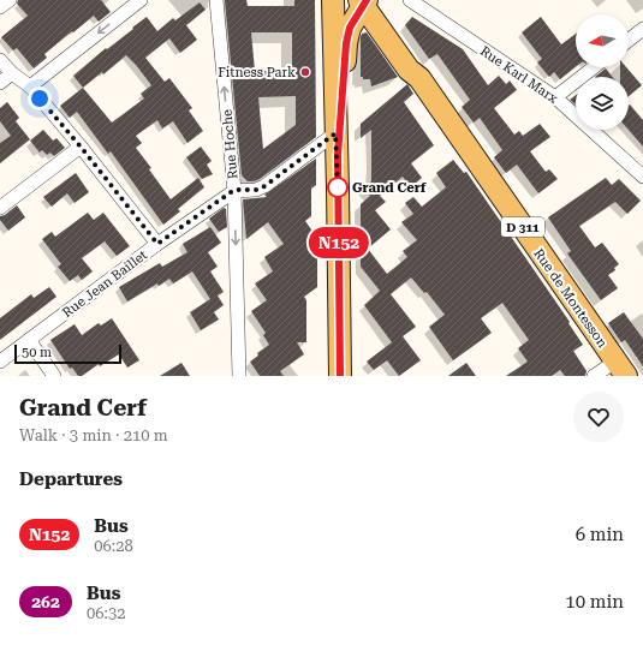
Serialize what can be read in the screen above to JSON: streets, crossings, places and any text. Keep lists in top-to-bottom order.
{
  "streets": {
    "main road": ["D 311", "Rue de Montesson"],
    "street": ["Rue Karl Marx", "Rue Hoche", "Rue Jean Baillet"]
  },
  "crossings": [
    ["Rue Hoche", "Rue Jean Baillet"]
  ],
  "places": ["Fitness Park", "Grand Cerf"],
  "lines": ["bus line N152"],
  "scale_bar": "50 m",
  "north": "left",
  "page": {
    "on_map": "N152",
    "scale": "50 m",
    "heading": [
      ["Grand Cerf", "Walk · 3 min · 210 m"],
      "Departures"
    ],
    "list": [
      {
        "mark": "N152",
        "name": "Bus",
        "note": "06:28",
        "value": "6 min"
      },
      {
        "mark": "262",
        "name": "Bus",
        "note": "06:32",
        "value": "10 min"
      }
    ]
  }
}
